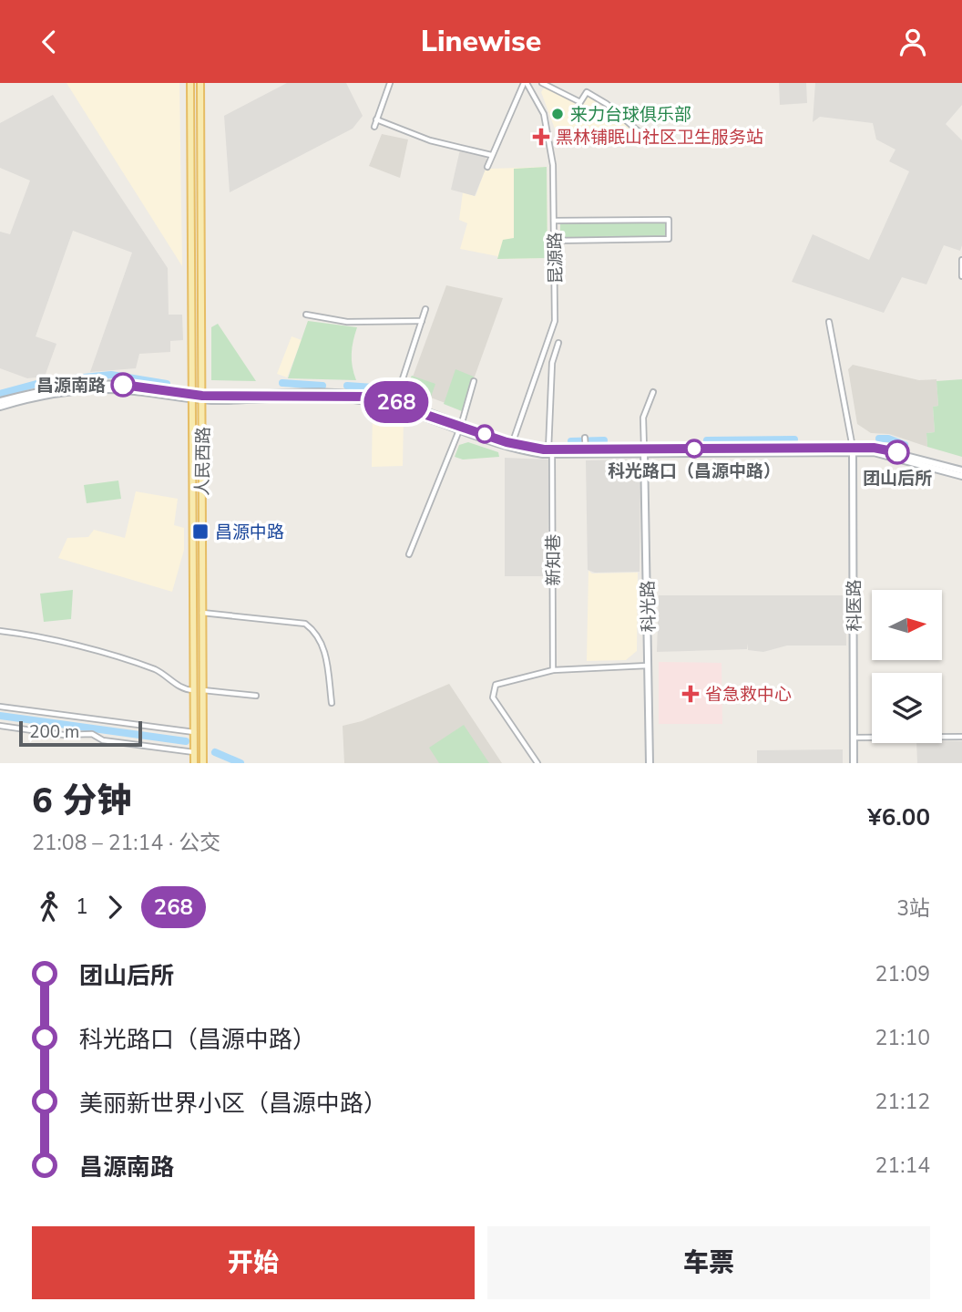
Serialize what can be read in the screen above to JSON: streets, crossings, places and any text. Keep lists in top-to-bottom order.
{
  "streets": {
    "main road": ["人民西路", "科医路", "科光路"],
    "street": ["昆源路", "新知巷"]
  },
  "places": {
    "other": [
      "来力台球俱乐部",
      "昌源南路",
      "科光路口（昌源中路）",
      "团山后所"
    ],
    "health": ["黑林铺眠山社区卫生服务站", "省急救中心"],
    "transit": ["昌源中路"]
  },
  "lines": ["bus line 268"],
  "scale_bar": "200 m",
  "north": "right",
  "page": {
    "header": "Linewise",
    "on_map": "268",
    "scale": "200 m",
    "heading": ["6 分钟", "21:08 – 21:14 · 公交", "¥6.00"],
    "legs": ["1", "268", "3站"],
    "list": [
      {
        "name": "团山后所",
        "value": "21:09"
      },
      {
        "name": "科光路口（昌源中路）",
        "value": "21:10"
      },
      {
        "name": "美丽新世界小区（昌源中路）",
        "value": "21:12"
      },
      {
        "name": "昌源南路",
        "value": "21:14"
      }
    ],
    "buttons": ["开始", "车票"]
  }
}
